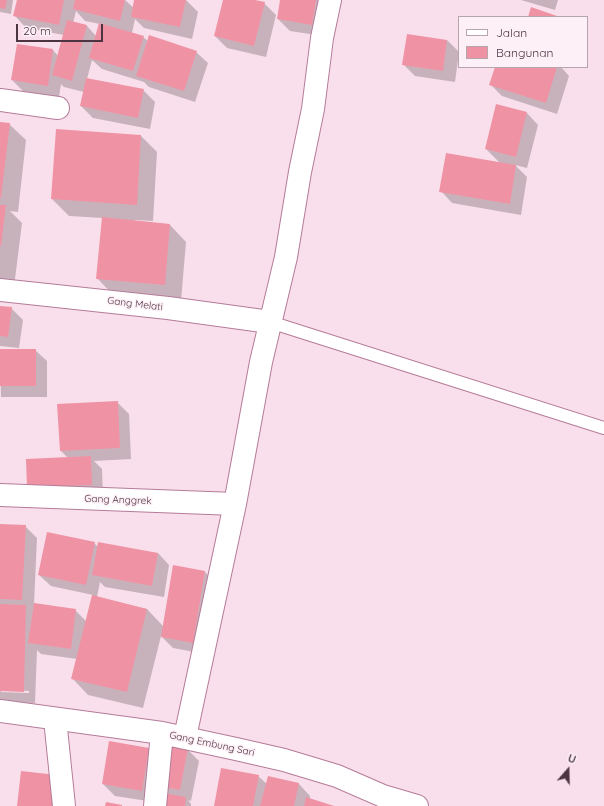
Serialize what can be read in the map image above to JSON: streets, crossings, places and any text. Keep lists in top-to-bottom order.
{
  "streets": {
    "street": ["Gang Melati", "Gang Anggrek", "Gang Embung Sari"]
  },
  "legend": ["Jalan", "Bangunan"],
  "scale_bar": "20 m",
  "north": "top"
}
